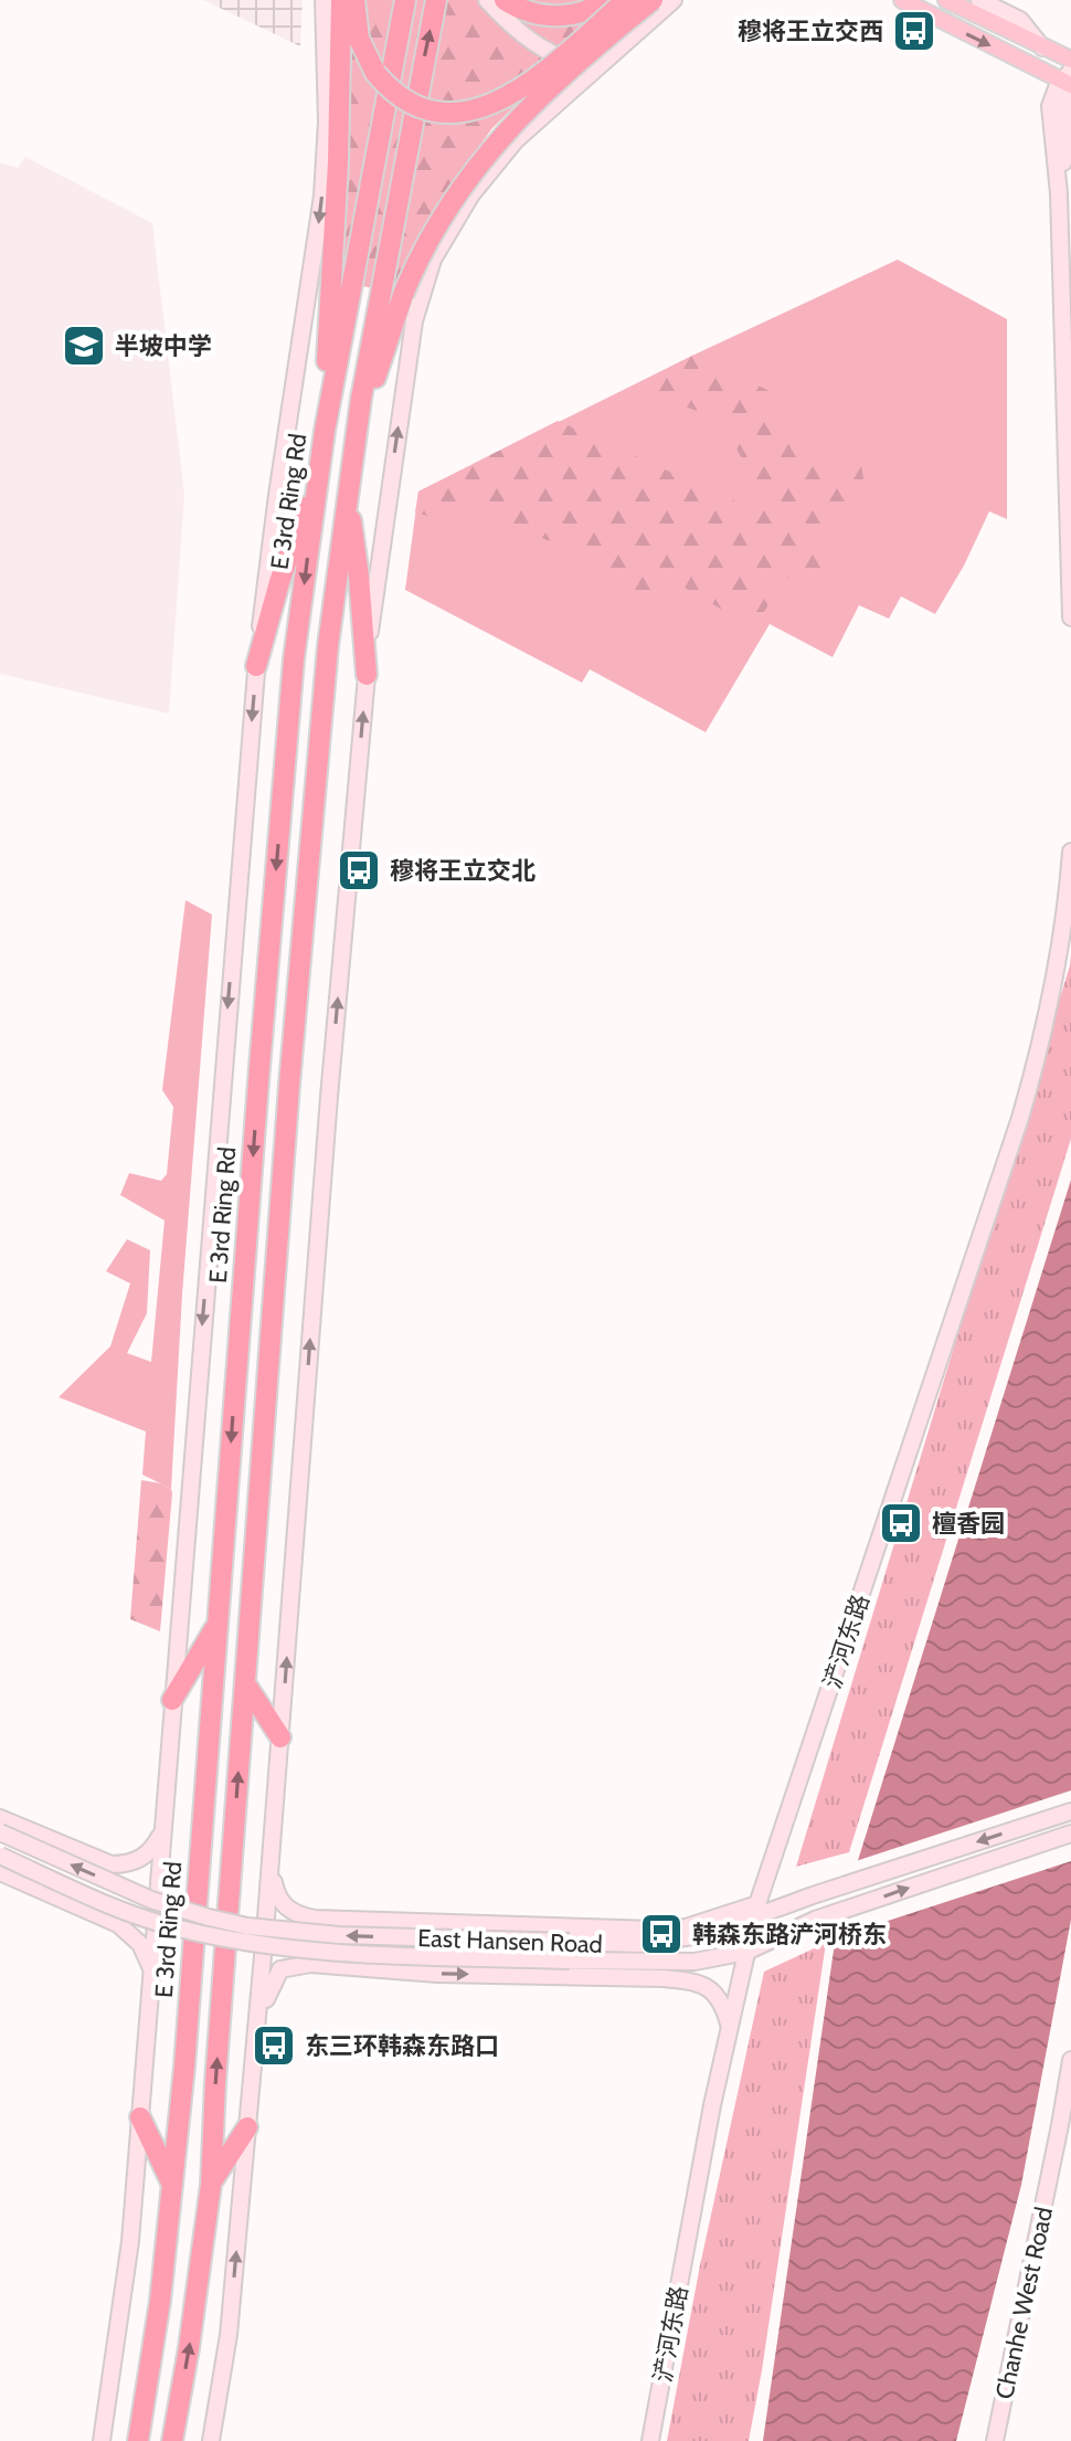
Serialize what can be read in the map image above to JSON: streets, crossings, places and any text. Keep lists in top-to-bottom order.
{
  "streets": {
    "highway": ["E 3rd Ring Rd"],
    "main road": ["浐河东路", "East Hansen Road", "Chanhe West Road"]
  },
  "crossings": [
    ["浐河东路", "East Hansen Road"]
  ],
  "places": {
    "bus stop": [
      "穆将王立交西",
      "穆将王立交北",
      "檀香园",
      "韩森东路浐河桥东",
      "东三环韩森东路口"
    ],
    "school or university": ["半坡中学"]
  }
}
